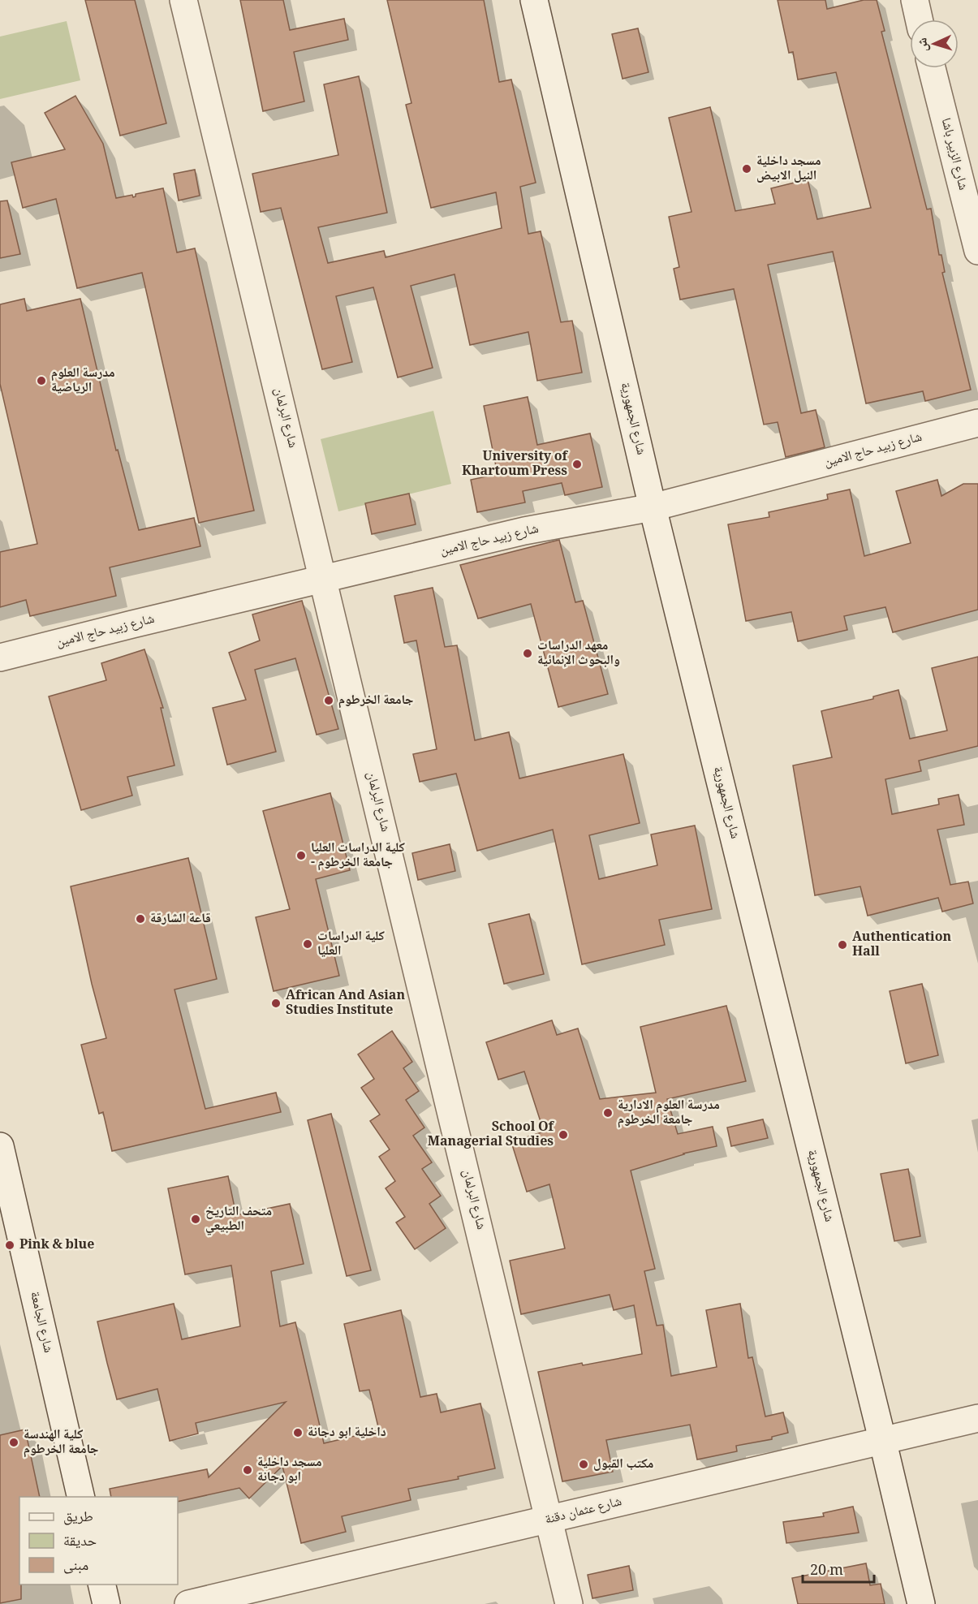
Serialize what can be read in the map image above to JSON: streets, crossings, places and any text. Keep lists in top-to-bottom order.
{
  "streets": {
    "street": [
      "شارع الزبير باشا",
      "شارع البرلمان",
      "شارع الجمهورية",
      "شارع زبيد حاج الامين",
      "شارع الجامعة",
      "شارع عثمان دقنة"
    ]
  },
  "crossings": [
    ["شارع البرلمان", "شارع زبيد حاج الامين"],
    ["شارع البرلمان", "شارع عثمان دقنة"],
    ["شارع الجمهورية", "شارع زبيد حاج الامين"],
    ["شارع الجمهورية", "شارع عثمان دقنة"]
  ],
  "places": [
    "مسجد داخلية النيل الابيض",
    "مدرسة العلوم الرياضية",
    "University of Khartoum Press",
    "معهد الدراسات والبحوث الإنمائية",
    "جامعة الخرطوم",
    "كلية الدراسات العليا - جامعة الخرطوم",
    "قاعة الشارقة",
    "كلية الدراسات العليا",
    "Authentication Hall",
    "African And Asian Studies Institute",
    "مدرسة العلوم الادارية جامعة الخرطوم",
    "School Of Managerial Studies",
    "متحف التاريخ الطبيعي",
    "Pink & blue",
    "داخلية ابو دجانة",
    "كلية الهندسة جامعة الخرطوم",
    "مكتب القبول",
    "مسجد داخلية ابو دجانة"
  ],
  "legend": ["طريق", "حديقة", "مبنى"],
  "scale_bar": "20 m",
  "north": "left"
}
